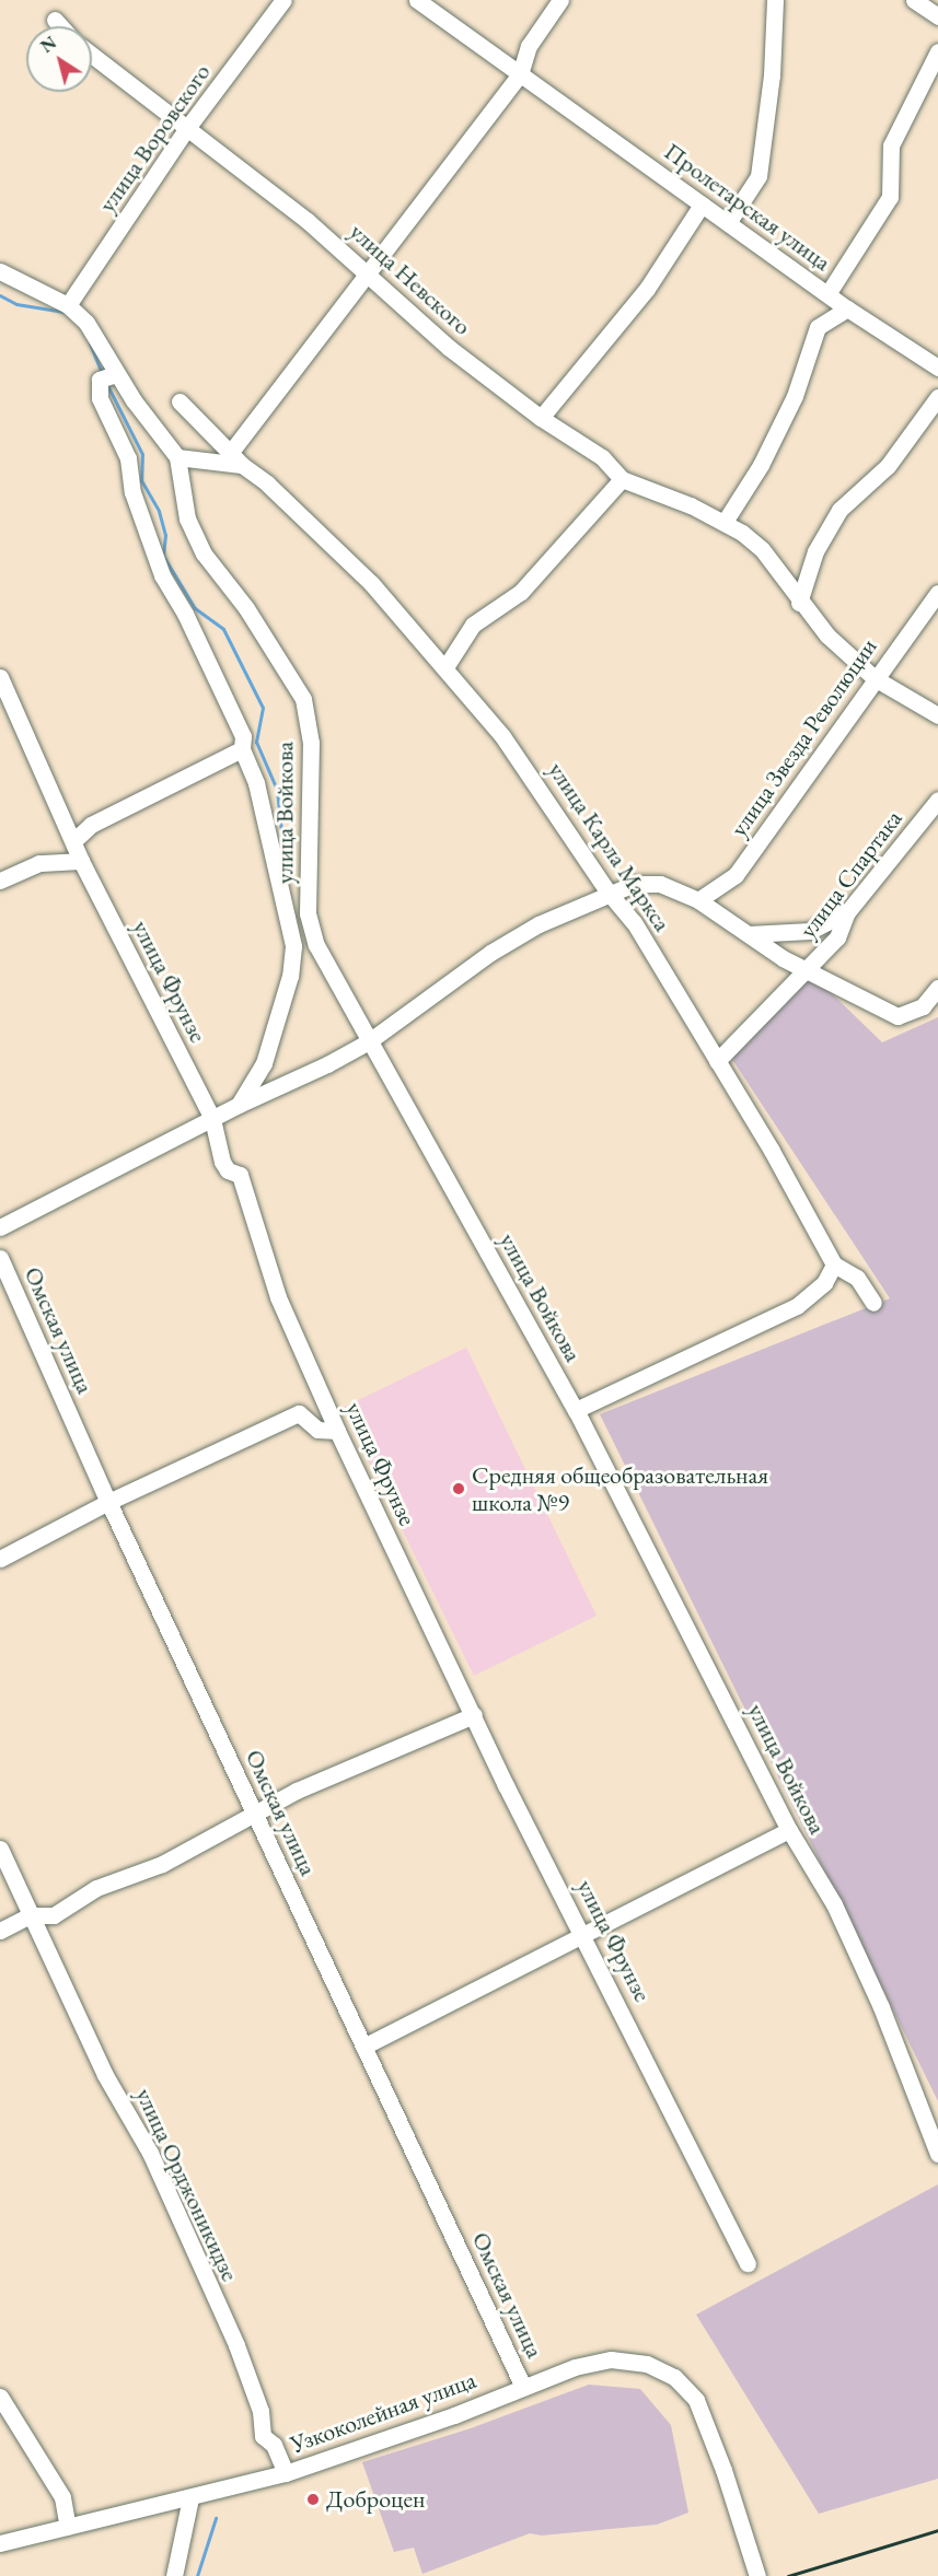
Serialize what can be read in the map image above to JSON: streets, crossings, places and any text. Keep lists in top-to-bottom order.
{
  "streets": {
    "street": [
      "улица Воровского",
      "Пролетарская улица",
      "улица Невского",
      "улица Звезда Революции",
      "улица Войкова",
      "улица Карла Маркса",
      "улица Спартака",
      "улица Фрунзе",
      "Омская улица",
      "улица Орджоникидзе",
      "Узкоколейная улица"
    ]
  },
  "crossings": [
    ["улица Воровского", "улица Невского"],
    ["улица Невского", "улица Звезда Революции"],
    ["улица Карла Маркса", "улица Спартака"],
    ["Омская улица", "Узкоколейная улица"],
    ["улица Орджоникидзе", "Узкоколейная улица"]
  ],
  "places": ["Средняя общеобразовательная школа №9", "Доброцен"],
  "north": "top left"
}
